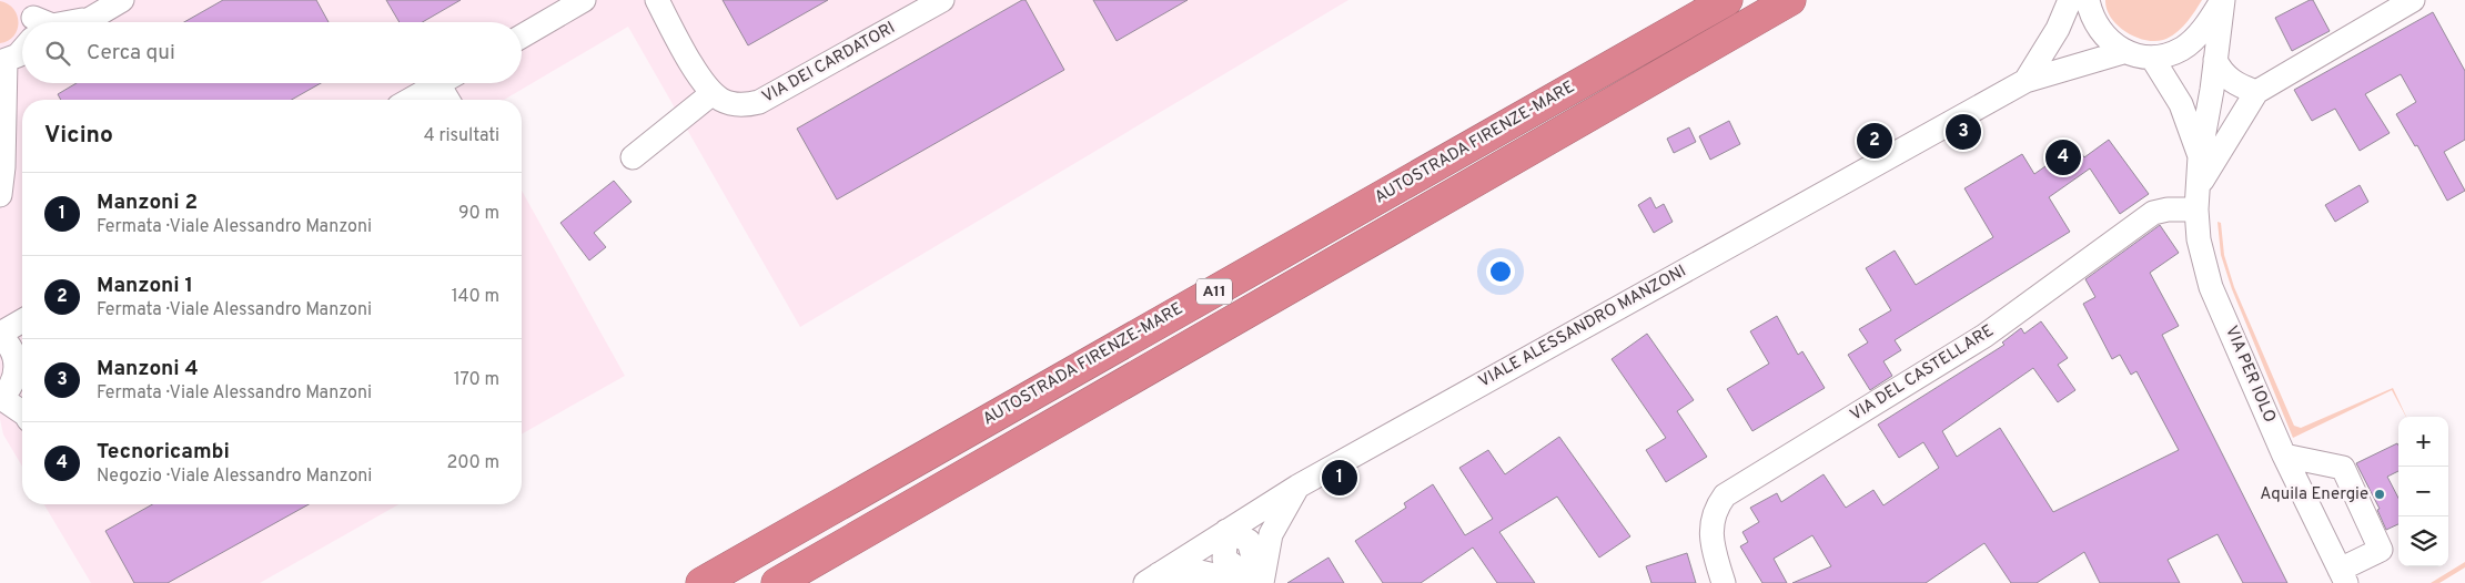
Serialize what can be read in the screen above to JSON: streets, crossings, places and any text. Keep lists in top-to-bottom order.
{
  "streets": {
    "highway": ["AUTOSTRADA FIRENZE-MARE", "A11"],
    "street": [
      "VIA DEI CARDATORI",
      "VIALE ALESSANDRO MANZONI",
      "VIA DEL CASTELLARE",
      "VIA PER IOLO"
    ]
  },
  "crossings": [
    ["VIA DEL CASTELLARE", "VIA PER IOLO"]
  ],
  "places": ["Aquila Energie"],
  "page": {
    "search": "Cerca qui",
    "heading": ["Vicino", "4 risultati"],
    "pins": [
      "3",
      "2",
      "4",
      "1"
    ],
    "list": [
      {
        "mark": "1",
        "name": "Manzoni 2",
        "note": "Fermata · Viale Alessandro Manzoni",
        "value": "90 m"
      },
      {
        "mark": "2",
        "name": "Manzoni 1",
        "note": "Fermata · Viale Alessandro Manzoni",
        "value": "140 m"
      },
      {
        "mark": "3",
        "name": "Manzoni 4",
        "note": "Fermata · Viale Alessandro Manzoni",
        "value": "170 m"
      },
      {
        "mark": "4",
        "name": "Tecnoricambi",
        "note": "Negozio · Viale Alessandro Manzoni",
        "value": "200 m"
      }
    ],
    "map_buttons": ["+", "−"]
  }
}
